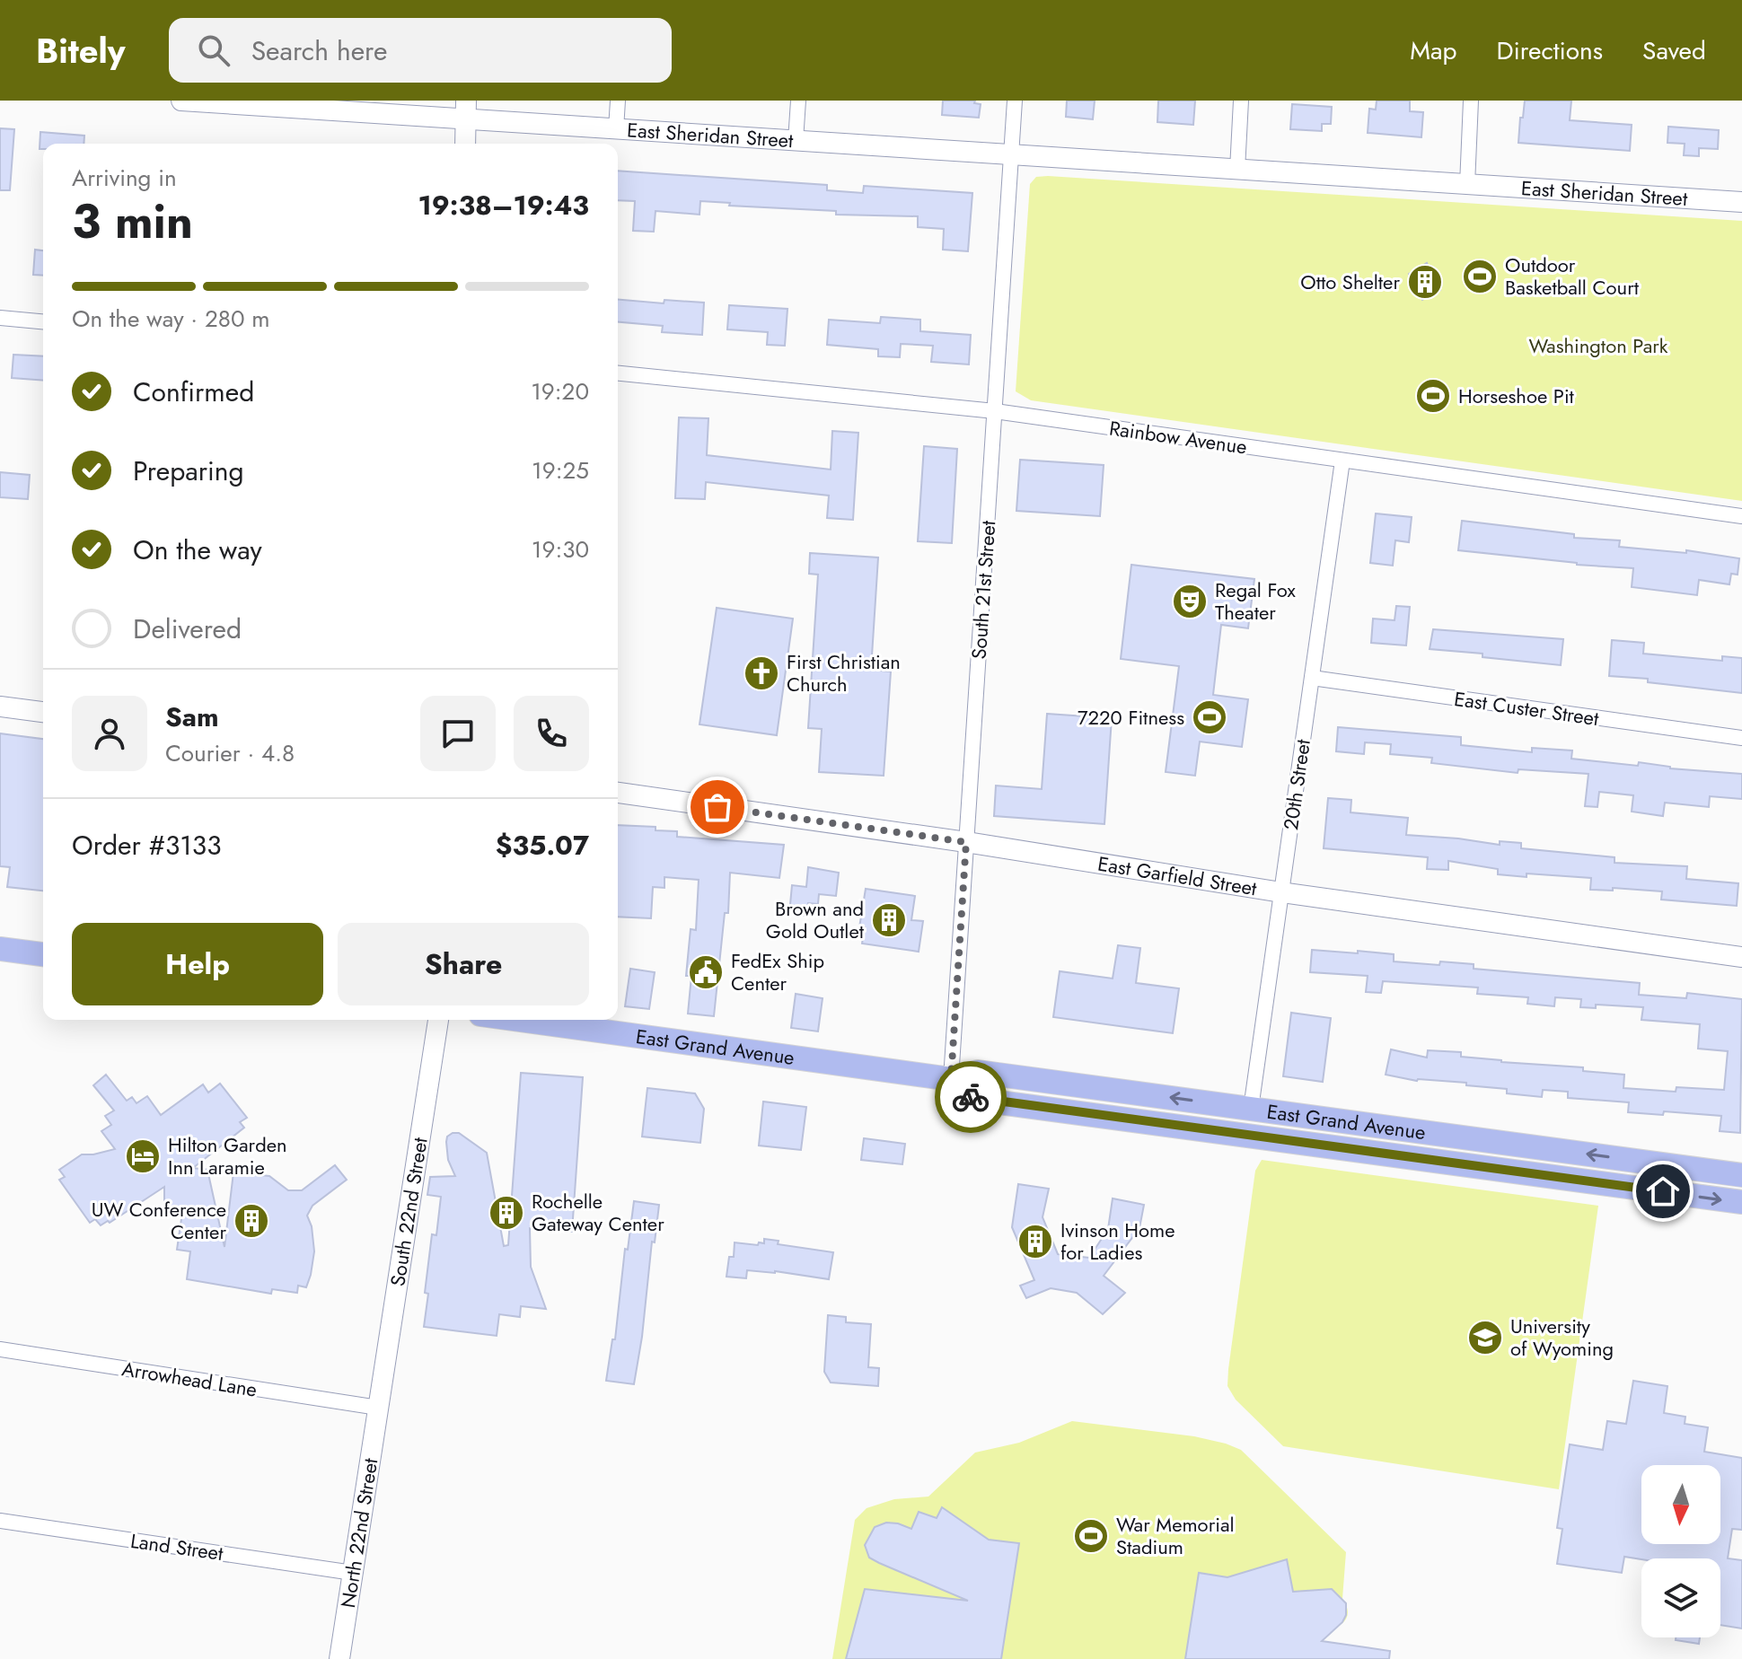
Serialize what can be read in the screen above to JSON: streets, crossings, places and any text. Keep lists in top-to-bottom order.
{
  "streets": {
    "main road": ["East Grand Avenue"],
    "street": [
      "East Sheridan Street",
      "Rainbow Avenue",
      "South 21st Street",
      "East Custer Street",
      "20th Street",
      "East Garfield Street",
      "South 22nd Street",
      "Arrowhead Lane",
      "North 22nd Street",
      "Land Street"
    ]
  },
  "crossings": [
    ["East Sheridan Street", "South 21st Street"],
    ["Rainbow Avenue", "South 21st Street"],
    ["Rainbow Avenue", "20th Street"],
    ["South 21st Street", "East Garfield Street"],
    ["South 21st Street", "East Grand Avenue"],
    ["East Custer Street", "20th Street"],
    ["20th Street", "East Garfield Street"],
    ["20th Street", "East Grand Avenue"],
    ["South 22nd Street", "Arrowhead Lane"],
    ["South 22nd Street", "North 22nd Street"],
    ["Arrowhead Lane", "North 22nd Street"],
    ["North 22nd Street", "Land Street"]
  ],
  "parks": ["Washington Park"],
  "places": {
    "sports": [
      "Outdoor Basketball Court",
      "Horseshoe Pit",
      "7220 Fitness",
      "War Memorial Stadium"
    ],
    "building": [
      "Otto Shelter",
      "Brown and Gold Outlet",
      "Rochelle Gateway Center",
      "UW Conference Center",
      "Ivinson Home for Ladies"
    ],
    "theatre": ["Regal Fox Theater"],
    "church": ["First Christian Church"],
    "public building": ["FedEx Ship Center"],
    "hotel": ["Hilton Garden Inn Laramie"],
    "school or university": ["University of Wyoming"]
  },
  "north": "bottom",
  "page": {
    "header": "Bitely",
    "search": "Search here",
    "nav": ["Map", "Directions", "Saved"],
    "heading": ["3 min", "Arriving in", "19:38–19:43"],
    "panel": [
      "Sam",
      "Courier · 4.8",
      "Order #3133",
      "$35.07"
    ],
    "bar": "On the way · 280 m",
    "list": [
      ["Confirmed", "19:20"],
      ["Preparing", "19:25"],
      ["On the way", "19:30"],
      "Delivered"
    ],
    "buttons": ["Help", "Share"]
  }
}
